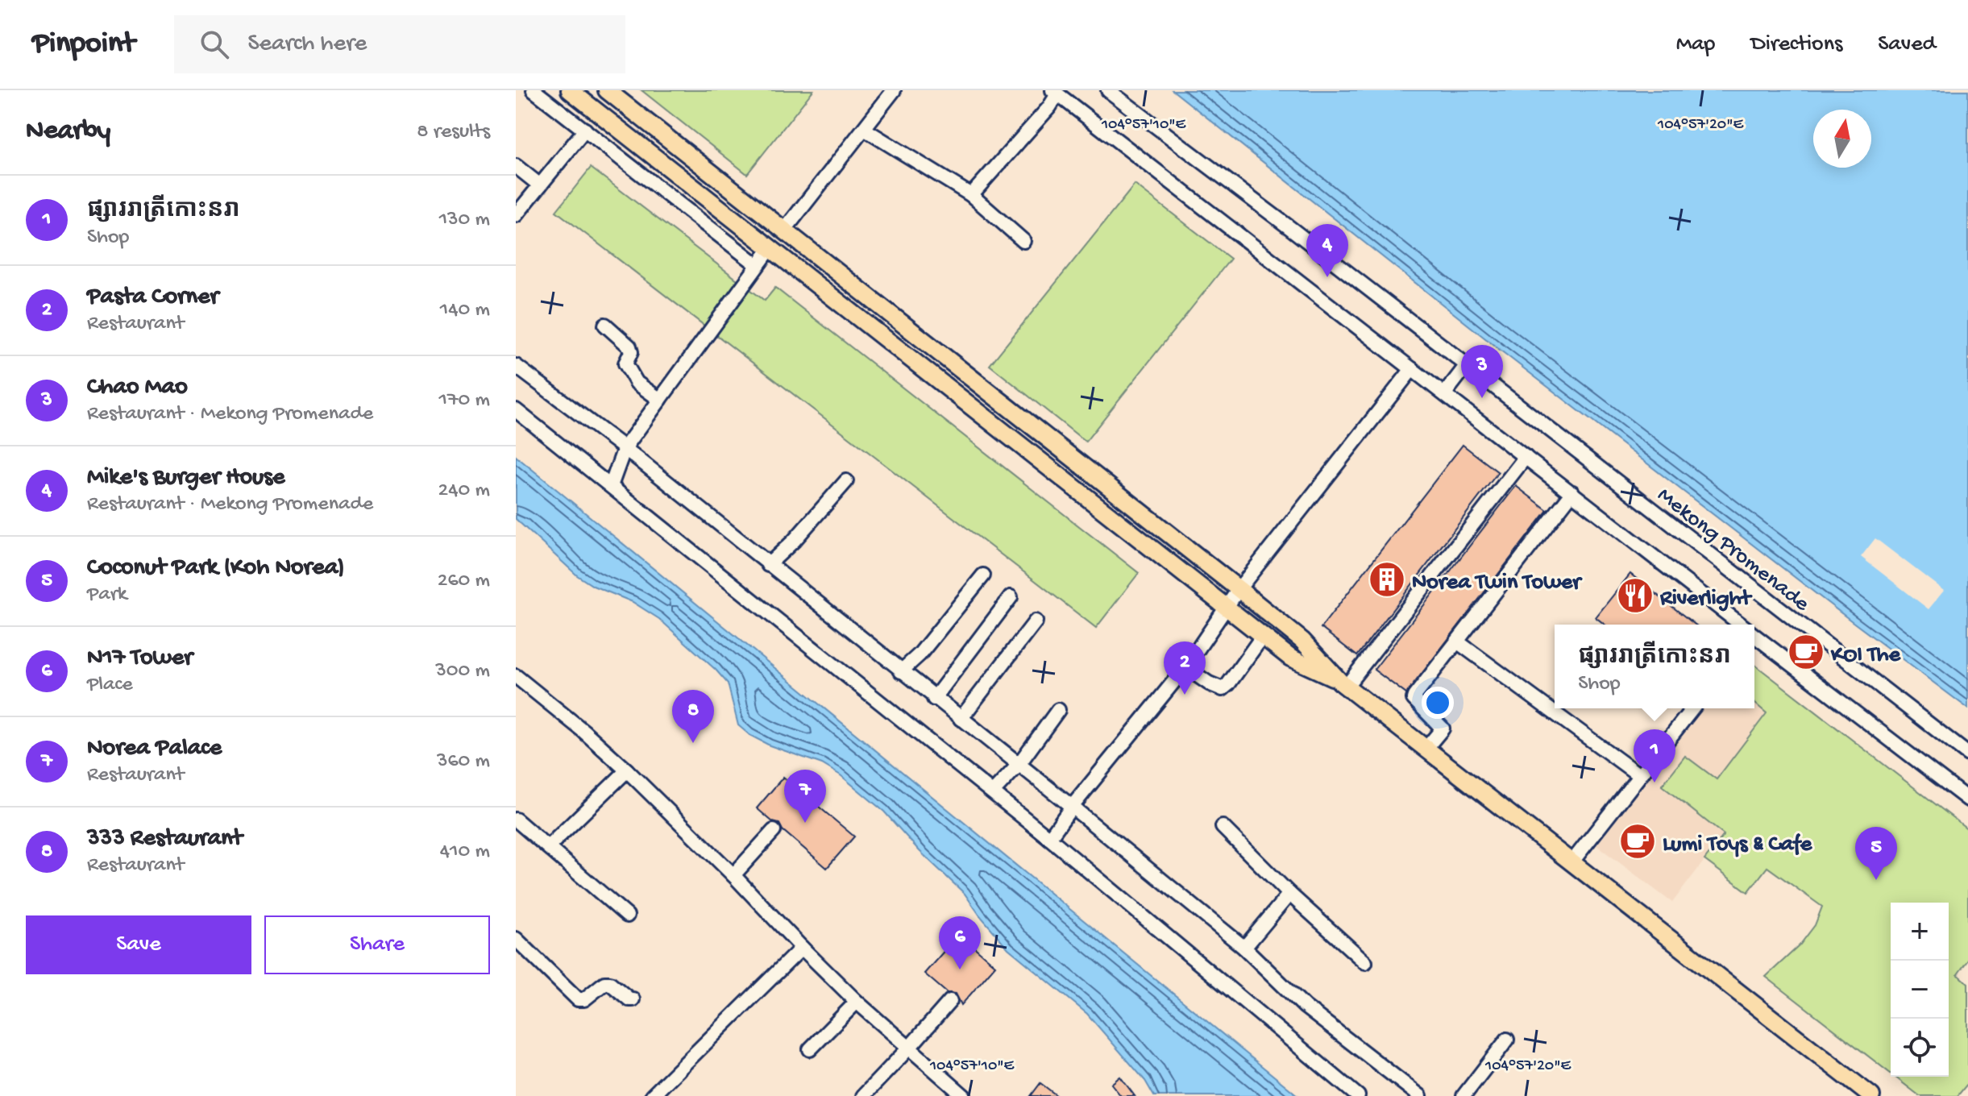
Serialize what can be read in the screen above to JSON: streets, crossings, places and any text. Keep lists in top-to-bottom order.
{
  "streets": {
    "street": ["Mekong Promenade"]
  },
  "places": {
    "building": ["Norea Twin Tower"],
    "restaurant": ["Riverlight"],
    "cafe": ["KOI The", "Lumi Toys & Cafe"]
  },
  "north": "top",
  "page": {
    "header": "Pinpoint",
    "search": "Search here",
    "nav": ["Map", "Directions", "Saved"],
    "heading": ["Nearby", "8 results"],
    "list": [
      {
        "mark": "1",
        "name": "ផ្សាររាត្រីកោះនរា",
        "note": "Shop",
        "value": "130 m"
      },
      {
        "mark": "2",
        "name": "Pasta Corner",
        "note": "Restaurant",
        "value": "140 m"
      },
      {
        "mark": "3",
        "name": "Chao Mao",
        "note": "Restaurant · Mekong Promenade",
        "value": "170 m"
      },
      {
        "mark": "4",
        "name": "Mike's Burger House",
        "note": "Restaurant · Mekong Promenade",
        "value": "240 m"
      },
      {
        "mark": "5",
        "name": "Coconut Park (Koh Norea)",
        "note": "Park",
        "value": "260 m"
      },
      {
        "mark": "6",
        "name": "N17 Tower",
        "note": "Place",
        "value": "300 m"
      },
      {
        "mark": "7",
        "name": "Norea Palace",
        "note": "Restaurant",
        "value": "360 m"
      },
      {
        "mark": "8",
        "name": "333 Restaurant",
        "note": "Restaurant",
        "value": "410 m"
      }
    ],
    "pins": [
      "4",
      "3",
      "2",
      "8",
      "1",
      "7",
      "5",
      "6"
    ],
    "popup": ["ផ្សាររាត្រីកោះនរា", "Shop"],
    "buttons": ["Save", "Share"],
    "map_buttons": ["+", "−"]
  },
  "coordinates": ["104°57'10\"E", "104°57'20\"E"]
}
